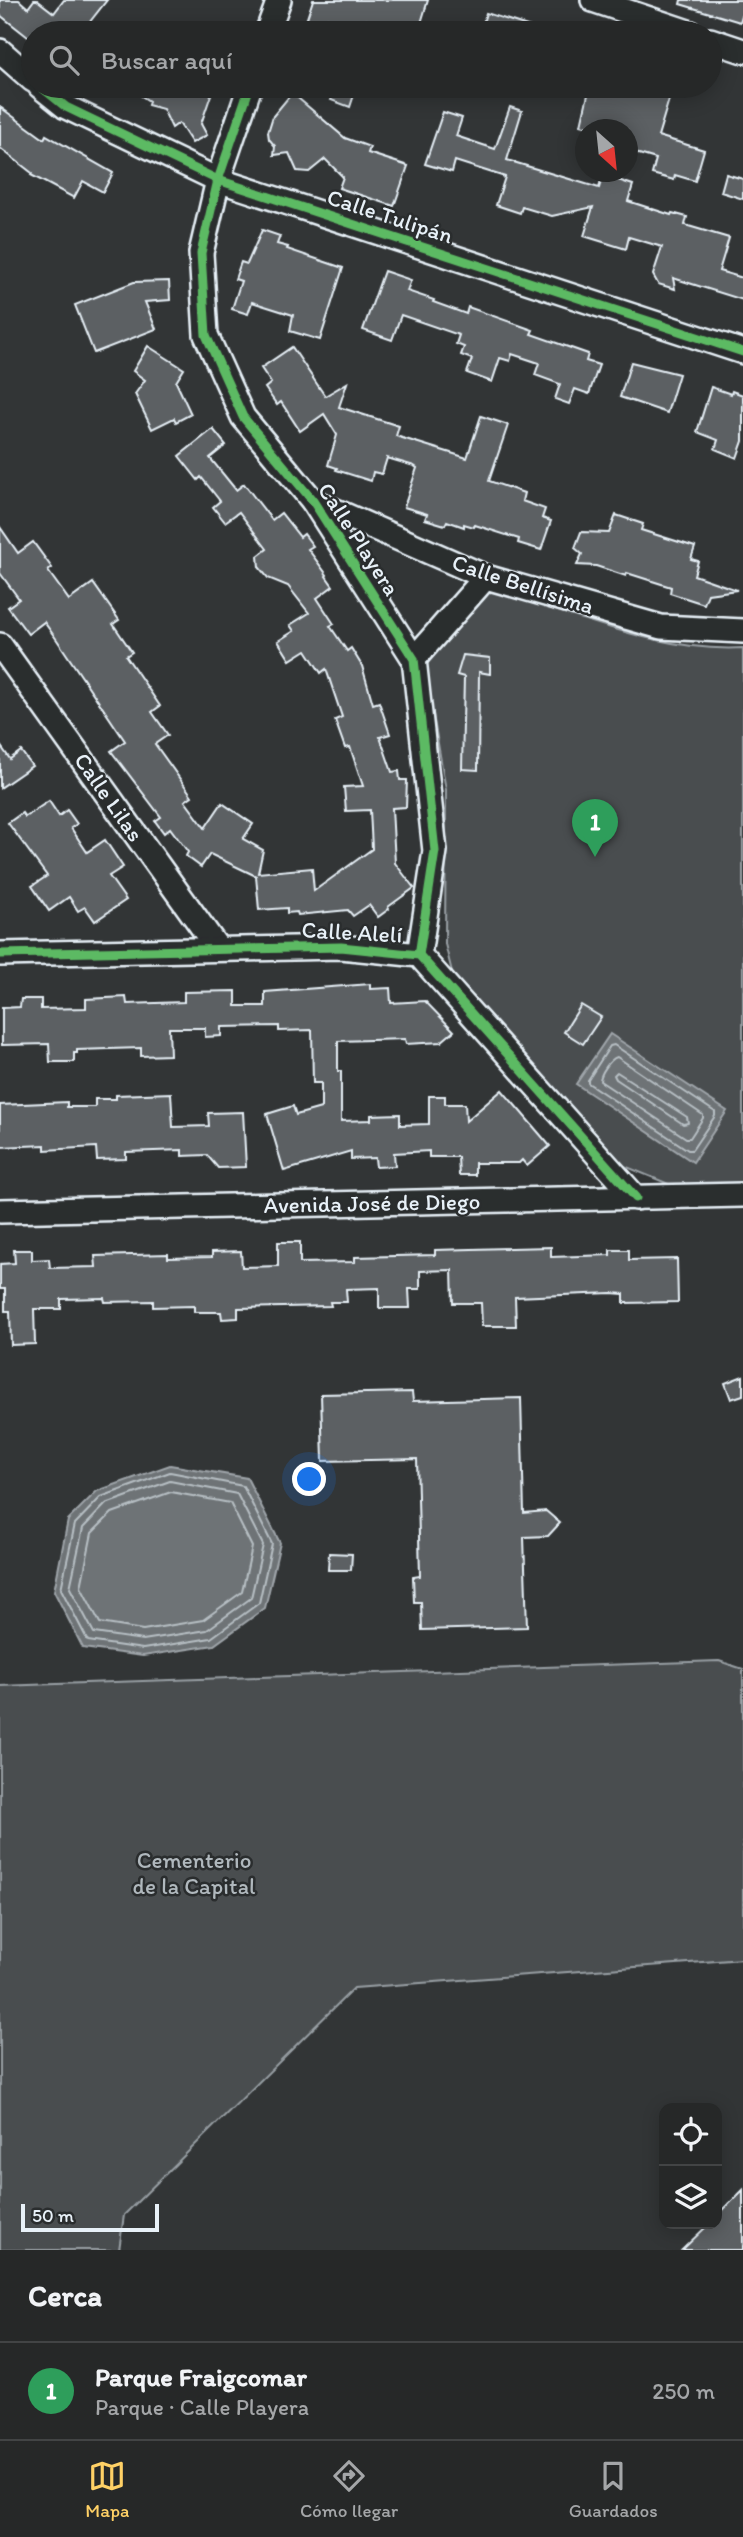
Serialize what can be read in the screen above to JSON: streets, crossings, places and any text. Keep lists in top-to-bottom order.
{
  "streets": {
    "street": [
      "Calle Tulipán",
      "Calle Playera",
      "Calle Bellísima",
      "Calle Lilas",
      "Calle Alelí",
      "Avenida José de Diego"
    ]
  },
  "crossings": [
    ["Calle Tulipán", "Calle Playera"],
    ["Calle Playera", "Calle Bellísima"],
    ["Calle Playera", "Calle Alelí"],
    ["Calle Lilas", "Calle Alelí"],
    ["Calle Alelí", "Avenida José de Diego"]
  ],
  "parks": ["Cementerio de la Capital"],
  "scale_bar": "50 m",
  "north": "bottom right",
  "page": {
    "search": "Buscar aquí",
    "pins": "1",
    "scale": "50 m",
    "heading": "Cerca",
    "list": [
      {
        "mark": "1",
        "name": "Parque Fraigcomar",
        "note": "Parque · Calle Playera",
        "value": "250 m"
      }
    ],
    "nav": ["Mapa", "Cómo llegar", "Guardados"]
  }
}
